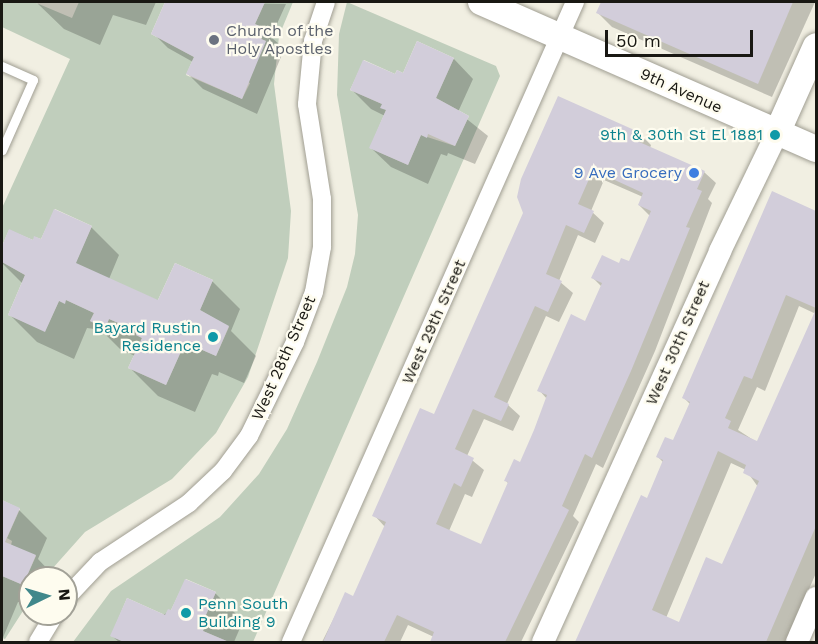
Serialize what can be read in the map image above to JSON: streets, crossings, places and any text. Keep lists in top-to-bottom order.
{
  "streets": {
    "main road": ["9th Avenue", "West 30th Street"],
    "street": ["West 29th Street", "West 28th Street"]
  },
  "crossings": [
    ["9th Avenue", "West 29th Street"],
    ["9th Avenue", "West 30th Street"]
  ],
  "places": [
    "Church of the Holy Apostles",
    "9th & 30th St El 1881",
    "9 Ave Grocery",
    "Bayard Rustin Residence",
    "Penn South Building 9"
  ],
  "scale_bar": "50 m",
  "north": "right"
}
